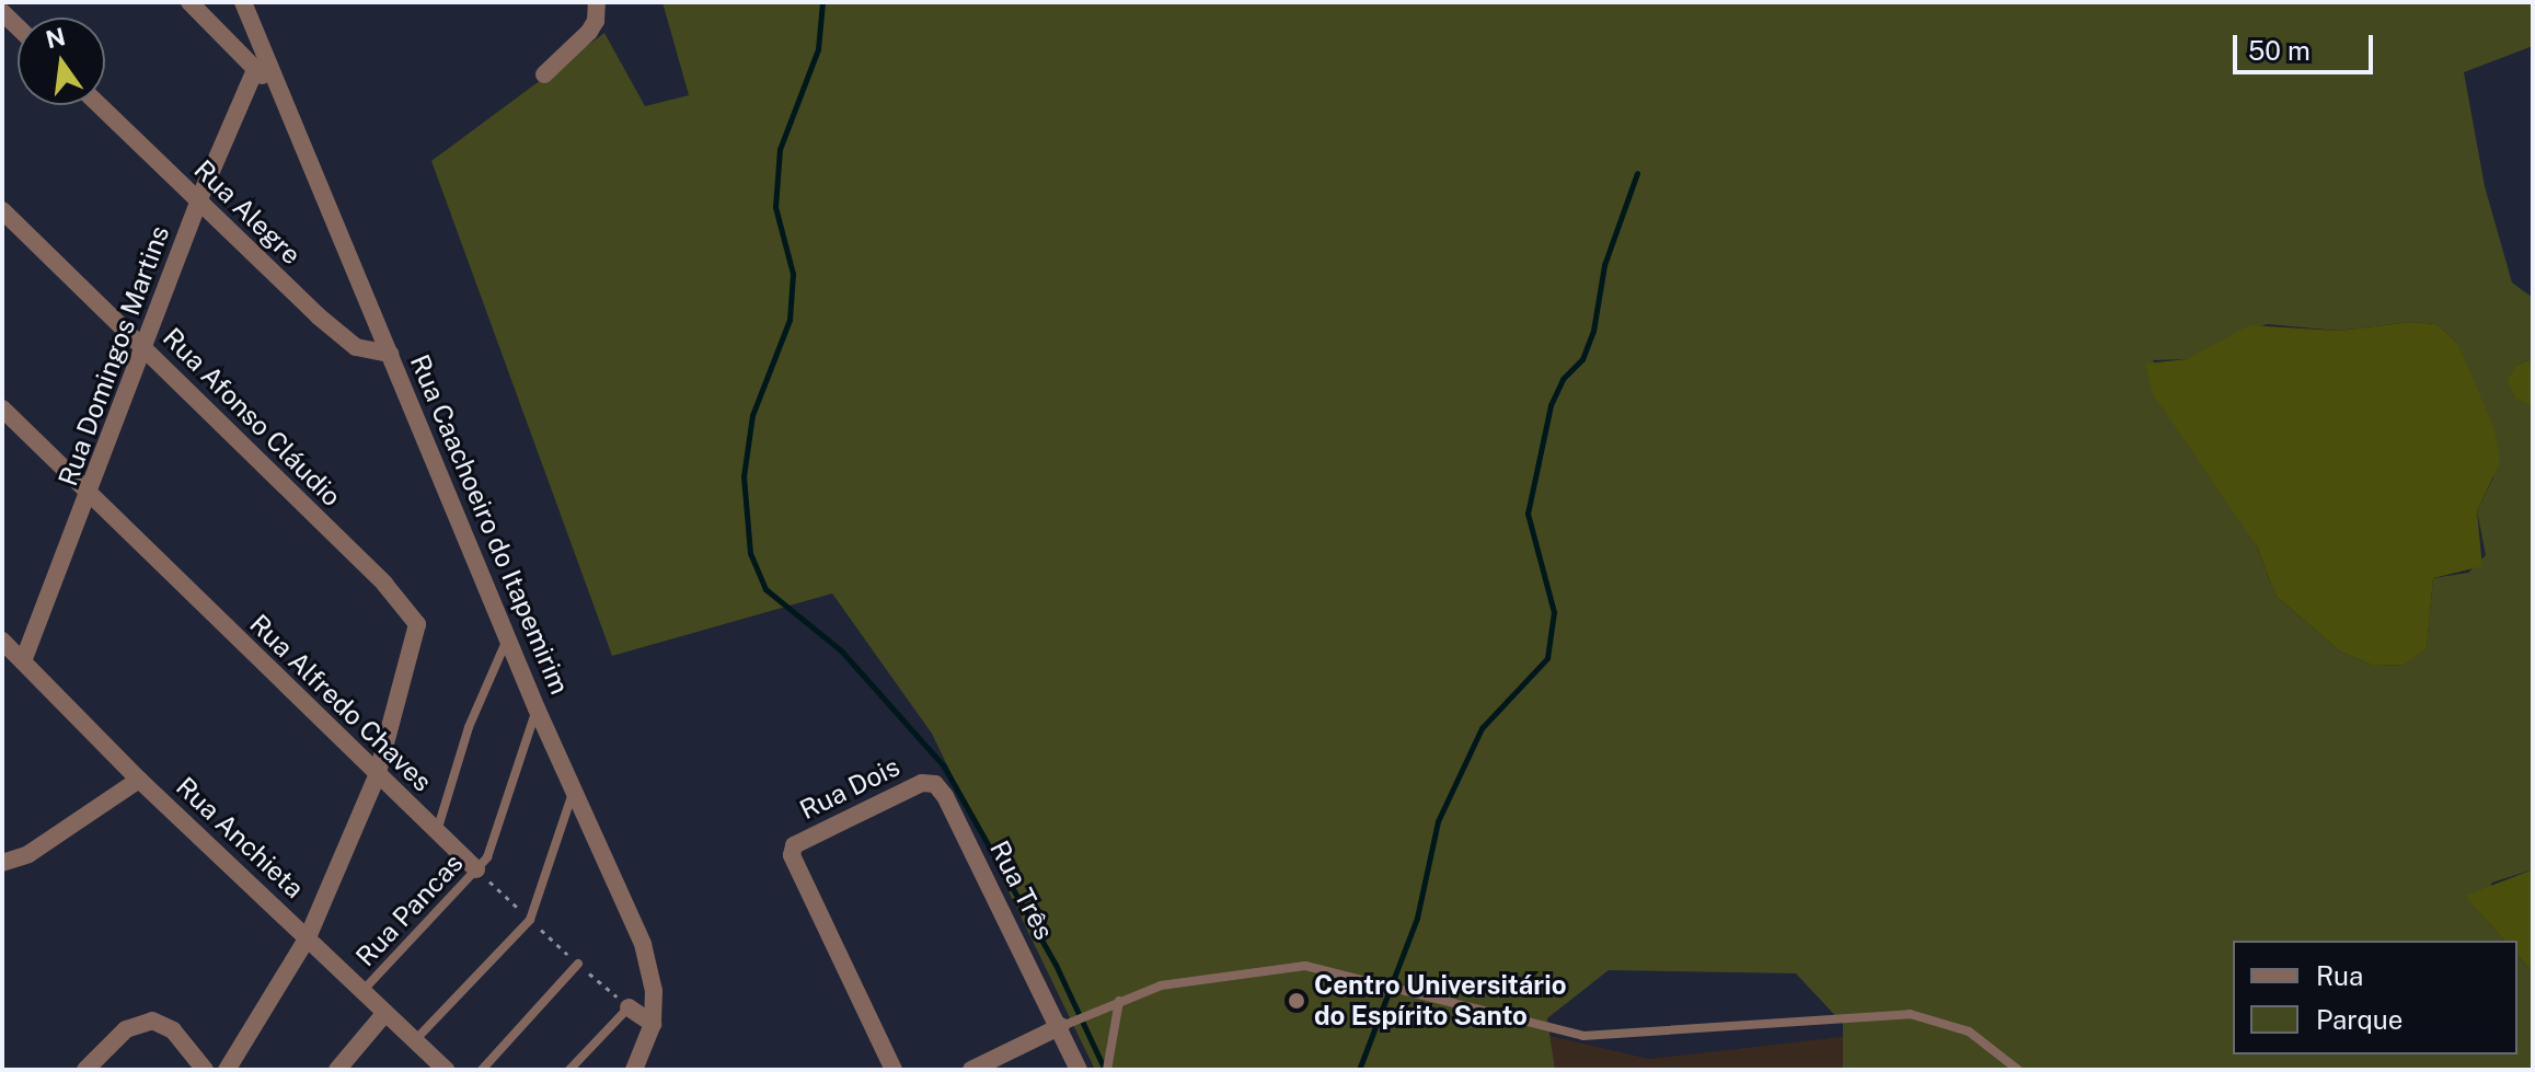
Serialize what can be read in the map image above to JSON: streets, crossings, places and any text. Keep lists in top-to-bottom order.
{
  "streets": {
    "street": [
      "Rua Alegre",
      "Rua Domingos Martins",
      "Rua Afonso Cláudio",
      "Rua Caachoeiro do Itapemirim",
      "Rua Alfredo Chaves",
      "Rua Dois",
      "Rua Anchieta",
      "Rua Três"
    ],
    "lane": ["Rua Pancas"]
  },
  "crossings": [
    ["Rua Alegre", "Rua Domingos Martins"],
    ["Rua Alegre", "Rua Caachoeiro do Itapemirim"],
    ["Rua Domingos Martins", "Rua Afonso Cláudio"],
    ["Rua Domingos Martins", "Rua Alfredo Chaves"],
    ["Rua Domingos Martins", "Rua Anchieta"],
    ["Rua Afonso Cláudio", "Rua Alfredo Chaves"],
    ["Rua Caachoeiro do Itapemirim", "Rua Pancas"],
    ["Rua Alfredo Chaves", "Rua Pancas"],
    ["Rua Dois", "Rua Três"],
    ["Rua Anchieta", "Rua Pancas"]
  ],
  "places": ["Centro Universitário do Espírito Santo"],
  "legend": ["Rua", "Parque"],
  "scale_bar": "50 m",
  "north": "top"
}
